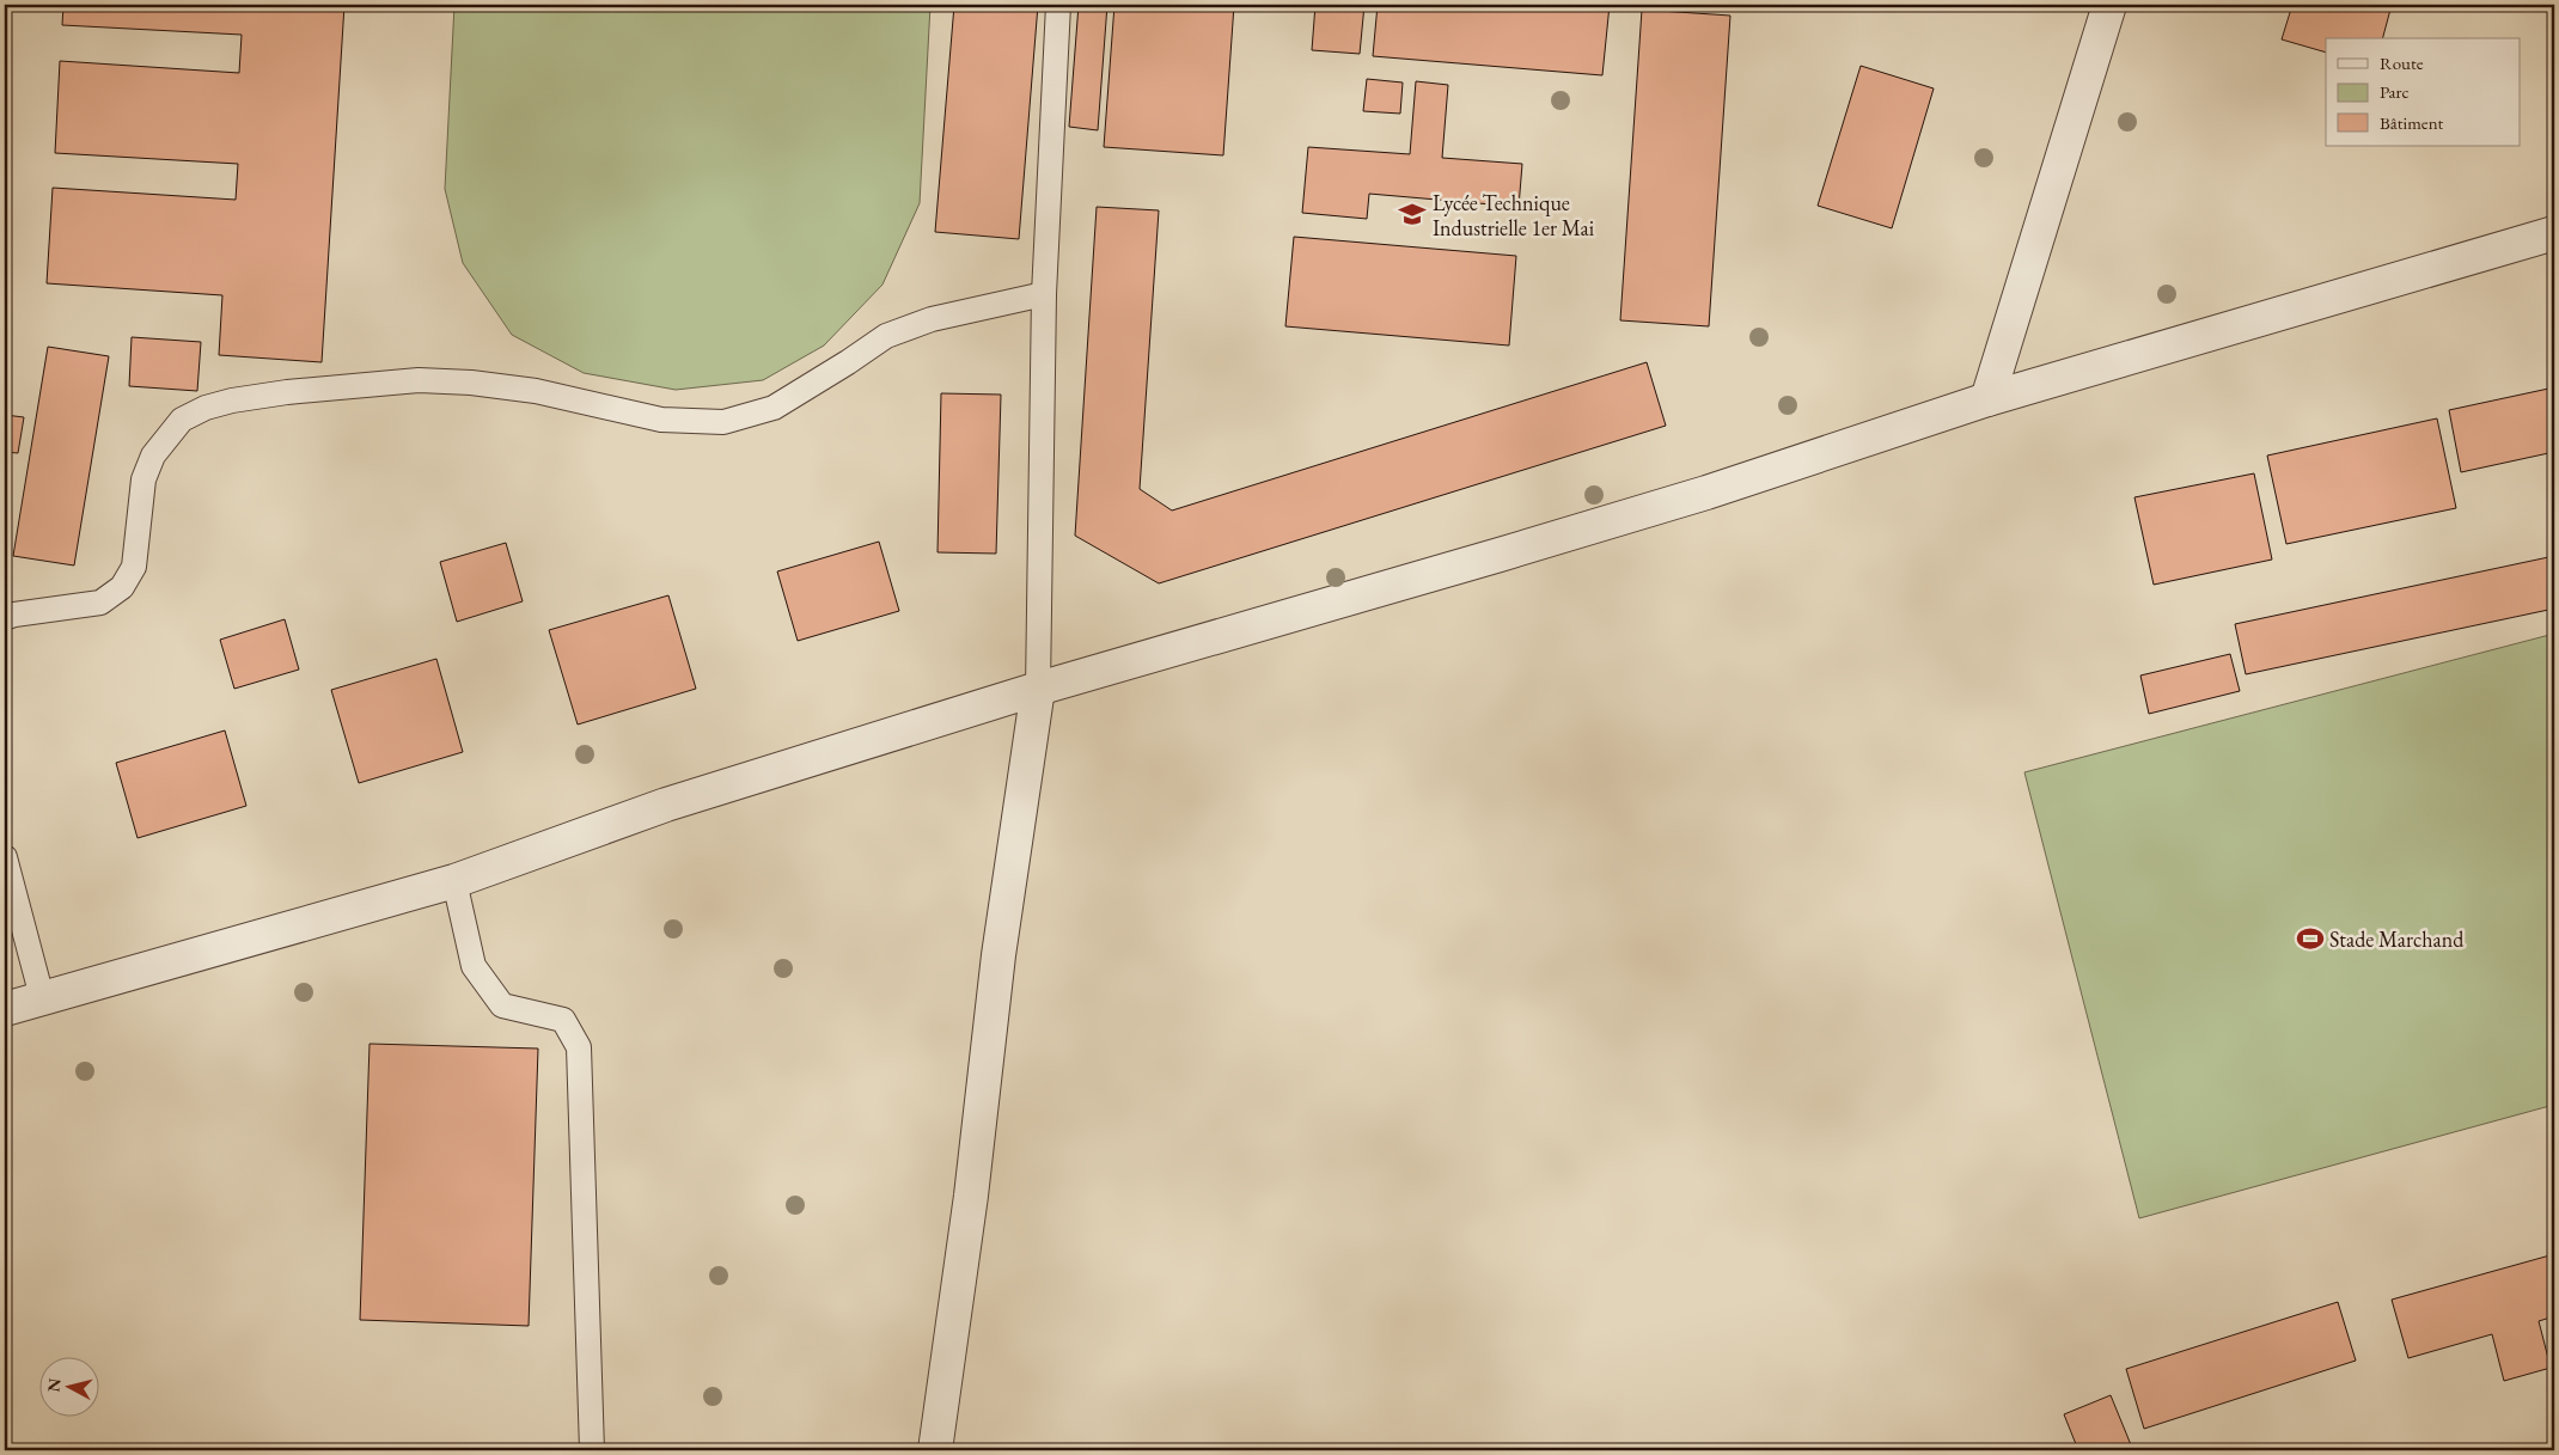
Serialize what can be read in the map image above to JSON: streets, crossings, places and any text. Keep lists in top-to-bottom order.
{
  "places": {
    "school or university": ["Lycée Technique Industrielle 1er Mai"],
    "sports": ["Stade Marchand"]
  },
  "legend": ["Route", "Parc", "Bâtiment"],
  "north": "left"
}
